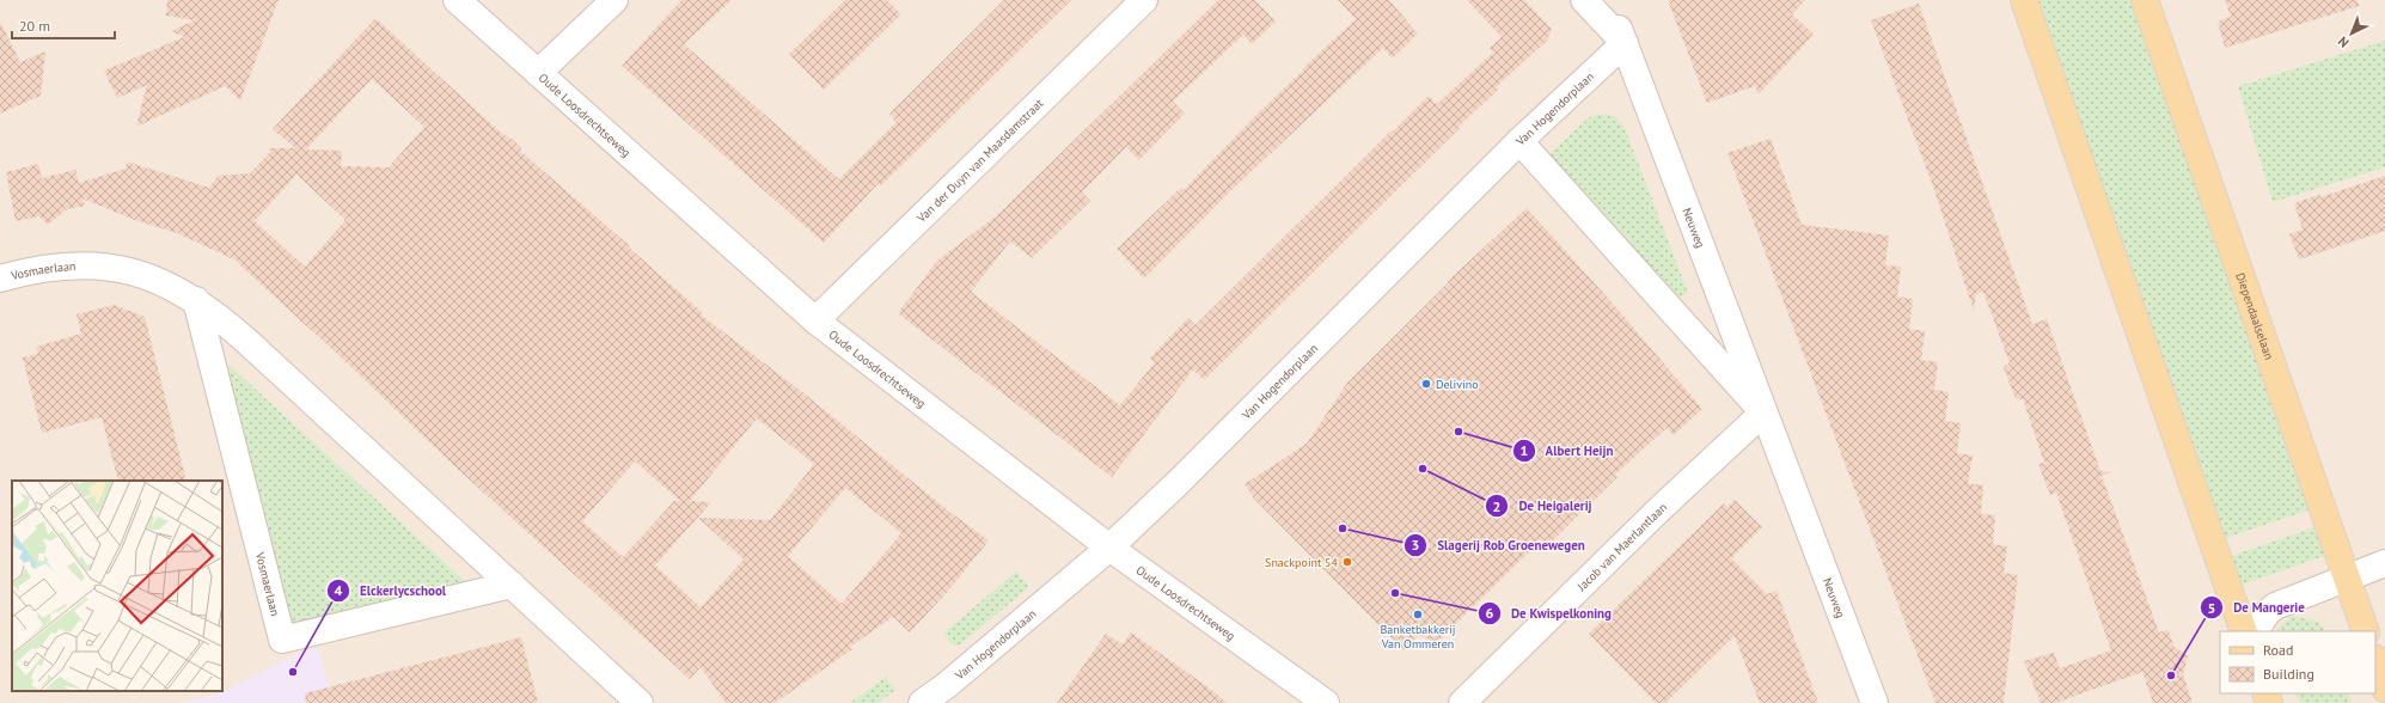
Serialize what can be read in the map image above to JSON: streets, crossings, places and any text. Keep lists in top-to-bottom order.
{
  "streets": {
    "main road": ["Diependaalselaan"],
    "street": [
      "Van Hogendorplaan",
      "Oude Loosdrechtseweg",
      "Van der Duyn van Maasdamstraat",
      "Neuweg",
      "Vosmaerlaan",
      "Jacob van Maerlantlaan"
    ]
  },
  "crossings": [
    ["Van Hogendorplaan", "Oude Loosdrechtseweg"],
    ["Van Hogendorplaan", "Neuweg"],
    ["Oude Loosdrechtseweg", "Van der Duyn van Maasdamstraat"],
    ["Neuweg", "Jacob van Maerlantlaan"]
  ],
  "places": [
    "Delivino",
    "Albert Heijn",
    "De Heigalerij",
    "Slagerij Rob Groenewegen",
    "Snackpoint 54",
    "De Kwispelkoning",
    "Banketbakkerij Van Ommeren",
    "Elckerlycschool",
    "De Mangerie"
  ],
  "legend": ["Road", "Building"],
  "scale_bar": "20 m",
  "north": "bottom left"
}
